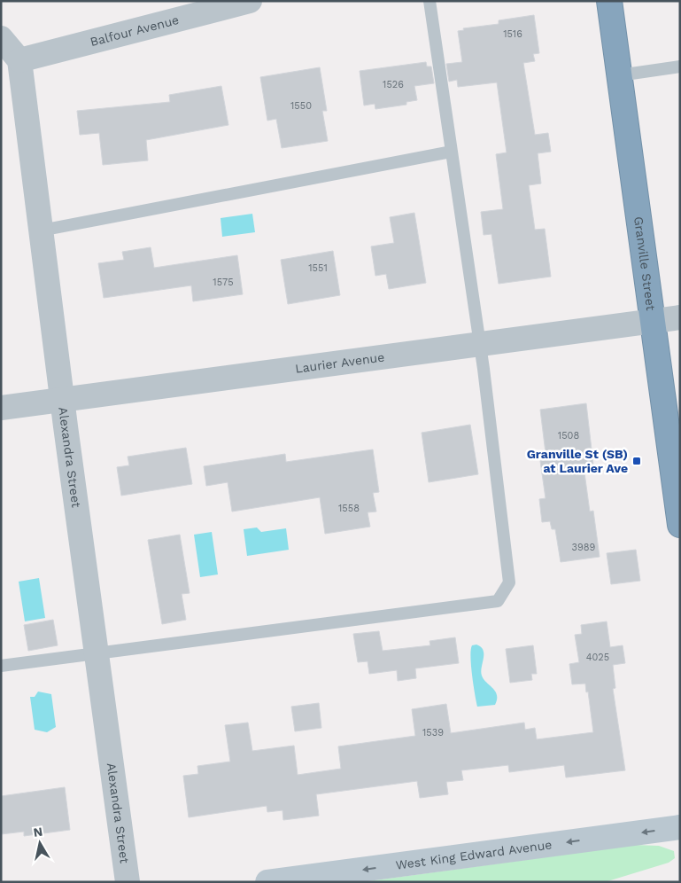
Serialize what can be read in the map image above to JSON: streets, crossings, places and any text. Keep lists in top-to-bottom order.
{
  "streets": {
    "highway": ["Granville Street"],
    "main road": ["West King Edward Avenue"],
    "street": ["Balfour Avenue", "Laurier Avenue", "Alexandra Street"]
  },
  "crossings": [
    ["Balfour Avenue", "Alexandra Street"],
    ["Granville Street", "Laurier Avenue"],
    ["Laurier Avenue", "Alexandra Street"]
  ],
  "one_way": ["West King Edward Avenue"],
  "places": {
    "transit": ["Granville St (SB) at Laurier Ave"]
  },
  "house_numbers": [
    "1516",
    "1526",
    "1550",
    "1551",
    "1575",
    "1508",
    "1558",
    "3989",
    "4025",
    "1539"
  ],
  "north": "top"
}
